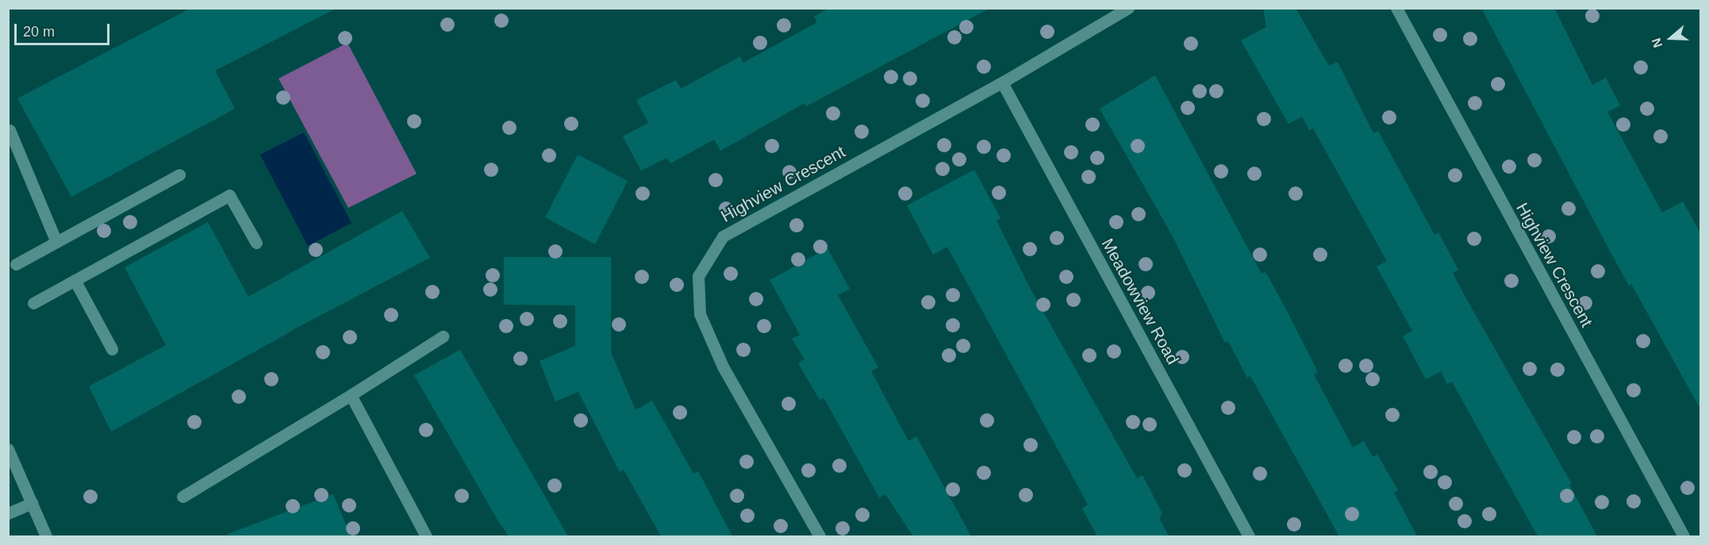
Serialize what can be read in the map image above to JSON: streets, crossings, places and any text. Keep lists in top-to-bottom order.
{
  "streets": {
    "street": ["Highview Crescent", "Meadowview Road"]
  },
  "crossings": [
    ["Highview Crescent", "Meadowview Road"]
  ],
  "scale_bar": "20 m",
  "north": "left"
}
